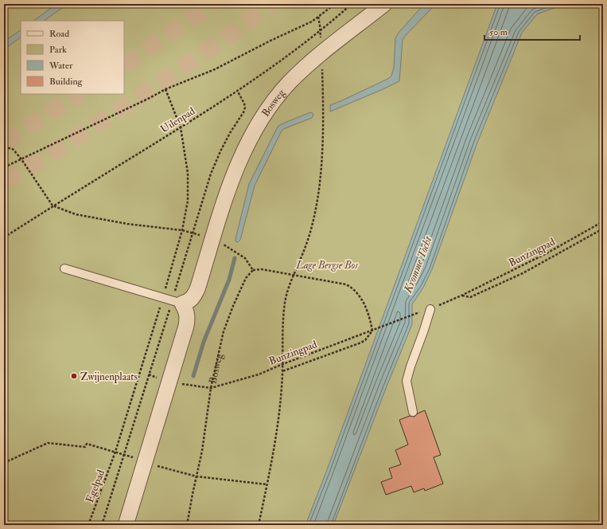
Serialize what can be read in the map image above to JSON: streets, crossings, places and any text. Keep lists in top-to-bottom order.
{
  "streets": {
    "street": ["Bosweg"],
    "path": ["Uilenpad", "Bunzingpad", "Egelpad"]
  },
  "crossings": [
    ["Bosweg", "Bunzingpad"]
  ],
  "water": ["Kromme Tocht"],
  "parks": ["Lage Bergse Bos"],
  "places": ["Zwijnenplaats"],
  "legend": [
    "Road",
    "Park",
    "Water",
    "Building"
  ],
  "scale_bar": "50 m"
}
